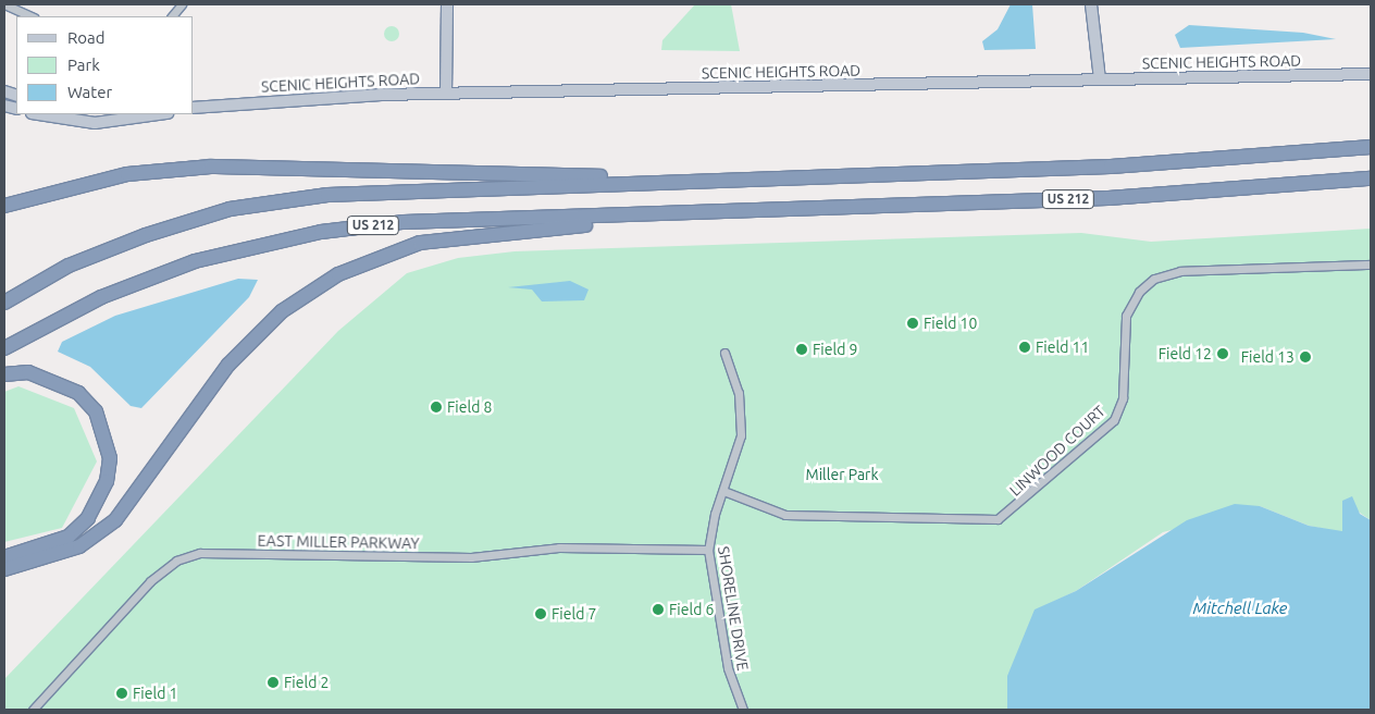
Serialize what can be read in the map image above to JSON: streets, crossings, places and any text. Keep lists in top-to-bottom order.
{
  "streets": {
    "highway": ["US 212"],
    "street": [
      "SCENIC HEIGHTS ROAD",
      "LINWOOD COURT",
      "EAST MILLER PARKWAY",
      "SHORELINE DRIVE"
    ]
  },
  "crossings": [
    ["LINWOOD COURT", "SHORELINE DRIVE"],
    ["EAST MILLER PARKWAY", "SHORELINE DRIVE"]
  ],
  "water": ["Mitchell Lake"],
  "parks": ["Miller Park"],
  "places": [
    "Field 10",
    "Field 11",
    "Field 9",
    "Field 12",
    "Field 13",
    "Field 8",
    "Field 6",
    "Field 7",
    "Field 2",
    "Field 1"
  ],
  "legend": ["Road", "Park", "Water"]
}
